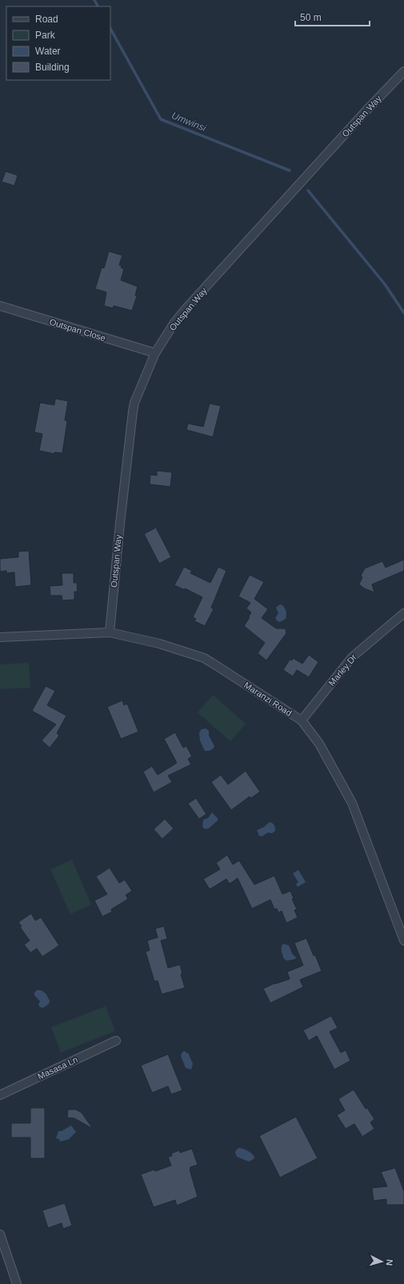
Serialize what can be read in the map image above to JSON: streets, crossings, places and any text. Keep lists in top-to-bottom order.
{
  "streets": {
    "street": [
      "Outspan Way",
      "Outspan Close",
      "Marley Dr",
      "Maranzi Road",
      "Masasa Ln"
    ]
  },
  "crossings": [
    ["Outspan Way", "Outspan Close"],
    ["Outspan Way", "Maranzi Road"],
    ["Marley Dr", "Maranzi Road"]
  ],
  "water": ["Umwinsi"],
  "legend": [
    "Road",
    "Park",
    "Water",
    "Building"
  ],
  "scale_bar": "50 m",
  "north": "right"
}
